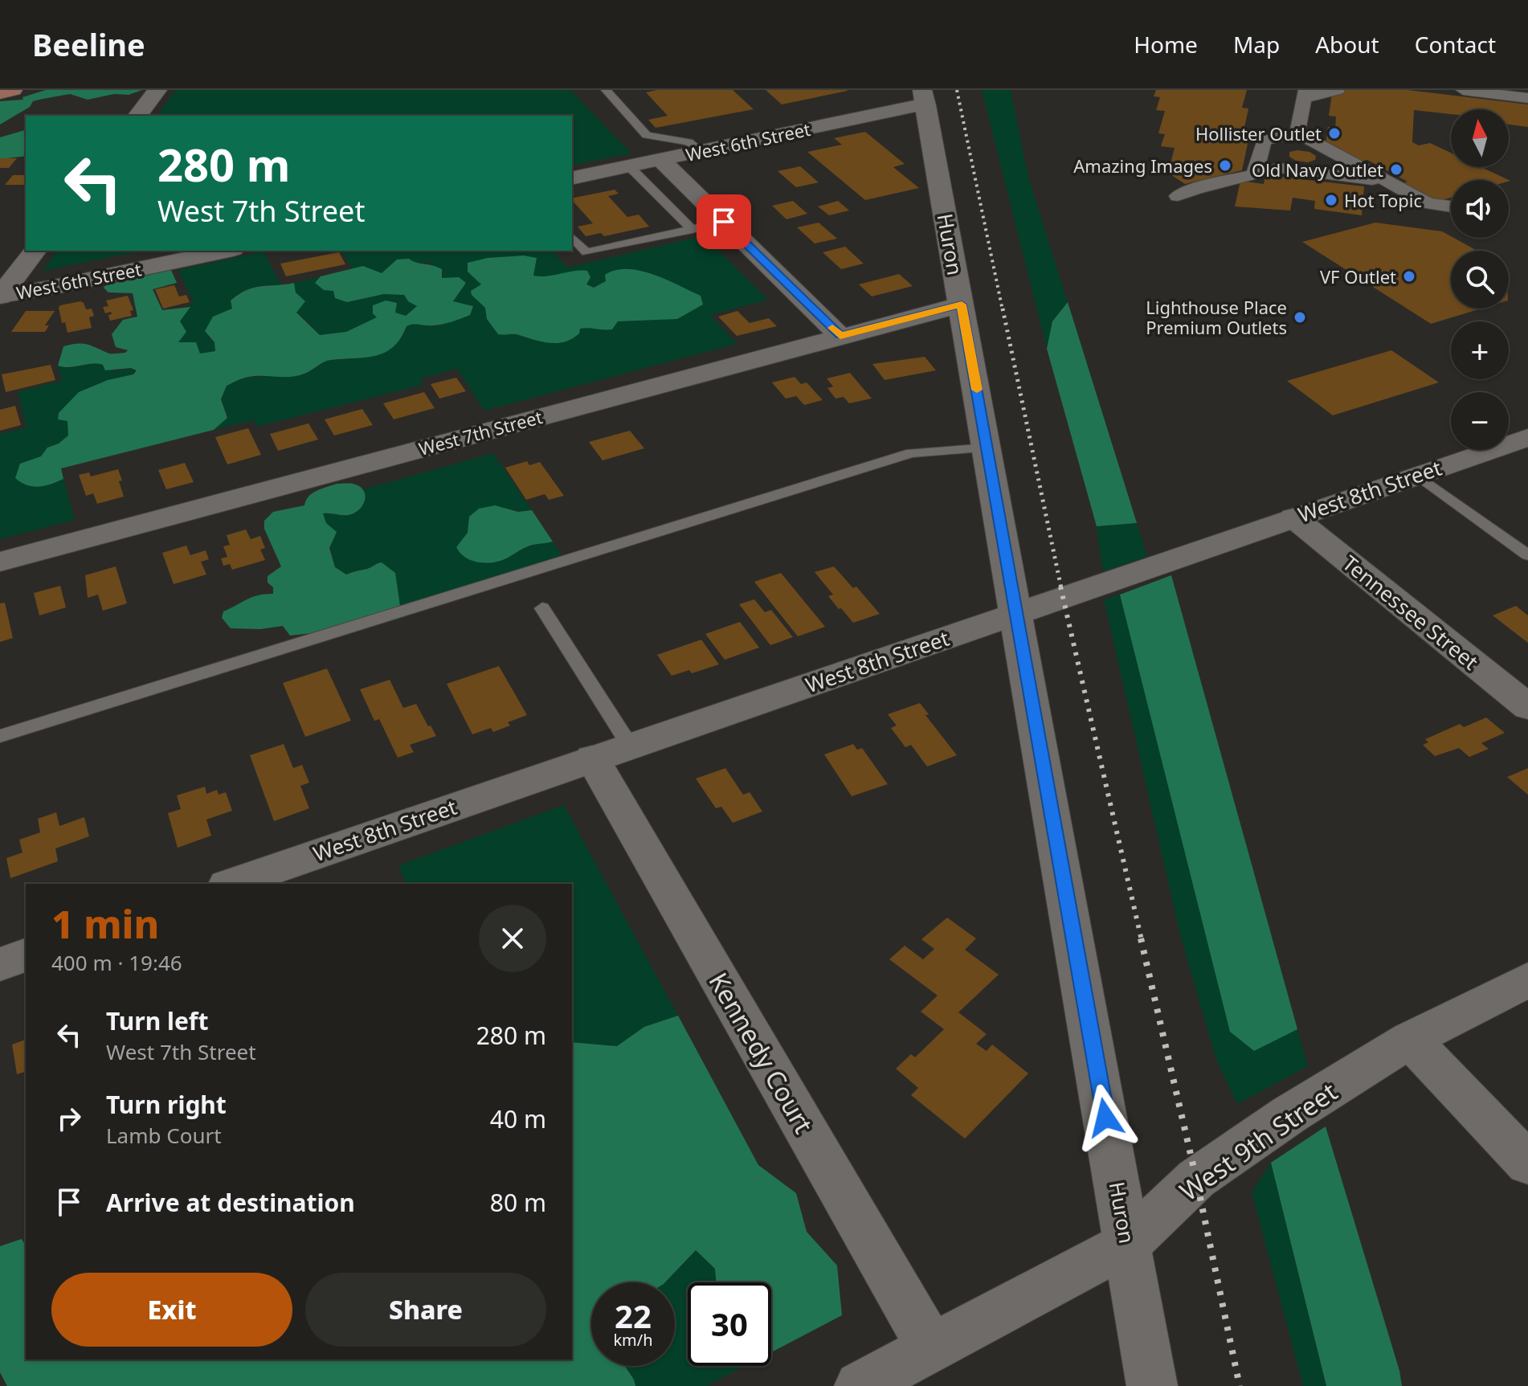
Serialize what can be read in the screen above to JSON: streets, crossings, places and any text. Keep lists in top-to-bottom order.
{
  "streets": {
    "street": [
      "West 6th Street",
      "Huron",
      "West 7th Street",
      "West 8th Street",
      "Tennessee Street",
      "Kennedy Court",
      "West 9th Street"
    ]
  },
  "crossings": [
    ["West 6th Street", "Huron"],
    ["Huron", "West 7th Street"],
    ["Huron", "West 8th Street"],
    ["Huron", "West 9th Street"],
    ["West 8th Street", "Tennessee Street"],
    ["West 8th Street", "Kennedy Court"],
    ["Kennedy Court", "West 9th Street"]
  ],
  "places": [
    "Hollister Outlet",
    "Amazing Images",
    "Old Navy Outlet",
    "Hot Topic",
    "VF Outlet",
    "Lighthouse Place Premium Outlets"
  ],
  "north": "top",
  "page": {
    "header": "Beeline",
    "nav": [
      "Home",
      "Map",
      "About",
      "Contact"
    ],
    "map_buttons": ["+", "−"],
    "turn": ["280 m", "West 7th Street"],
    "heading": ["1 min", "400 m · 19:46"],
    "list": [
      {
        "name": "Turn left",
        "note": "West 7th Street",
        "value": "280 m"
      },
      {
        "name": "Turn right",
        "note": "Lamb Court",
        "value": "40 m"
      },
      {
        "name": "Arrive at destination",
        "value": "80 m"
      }
    ],
    "buttons": ["Exit", "Share"],
    "speed": "22 km/h",
    "limit": "30"
  }
}
